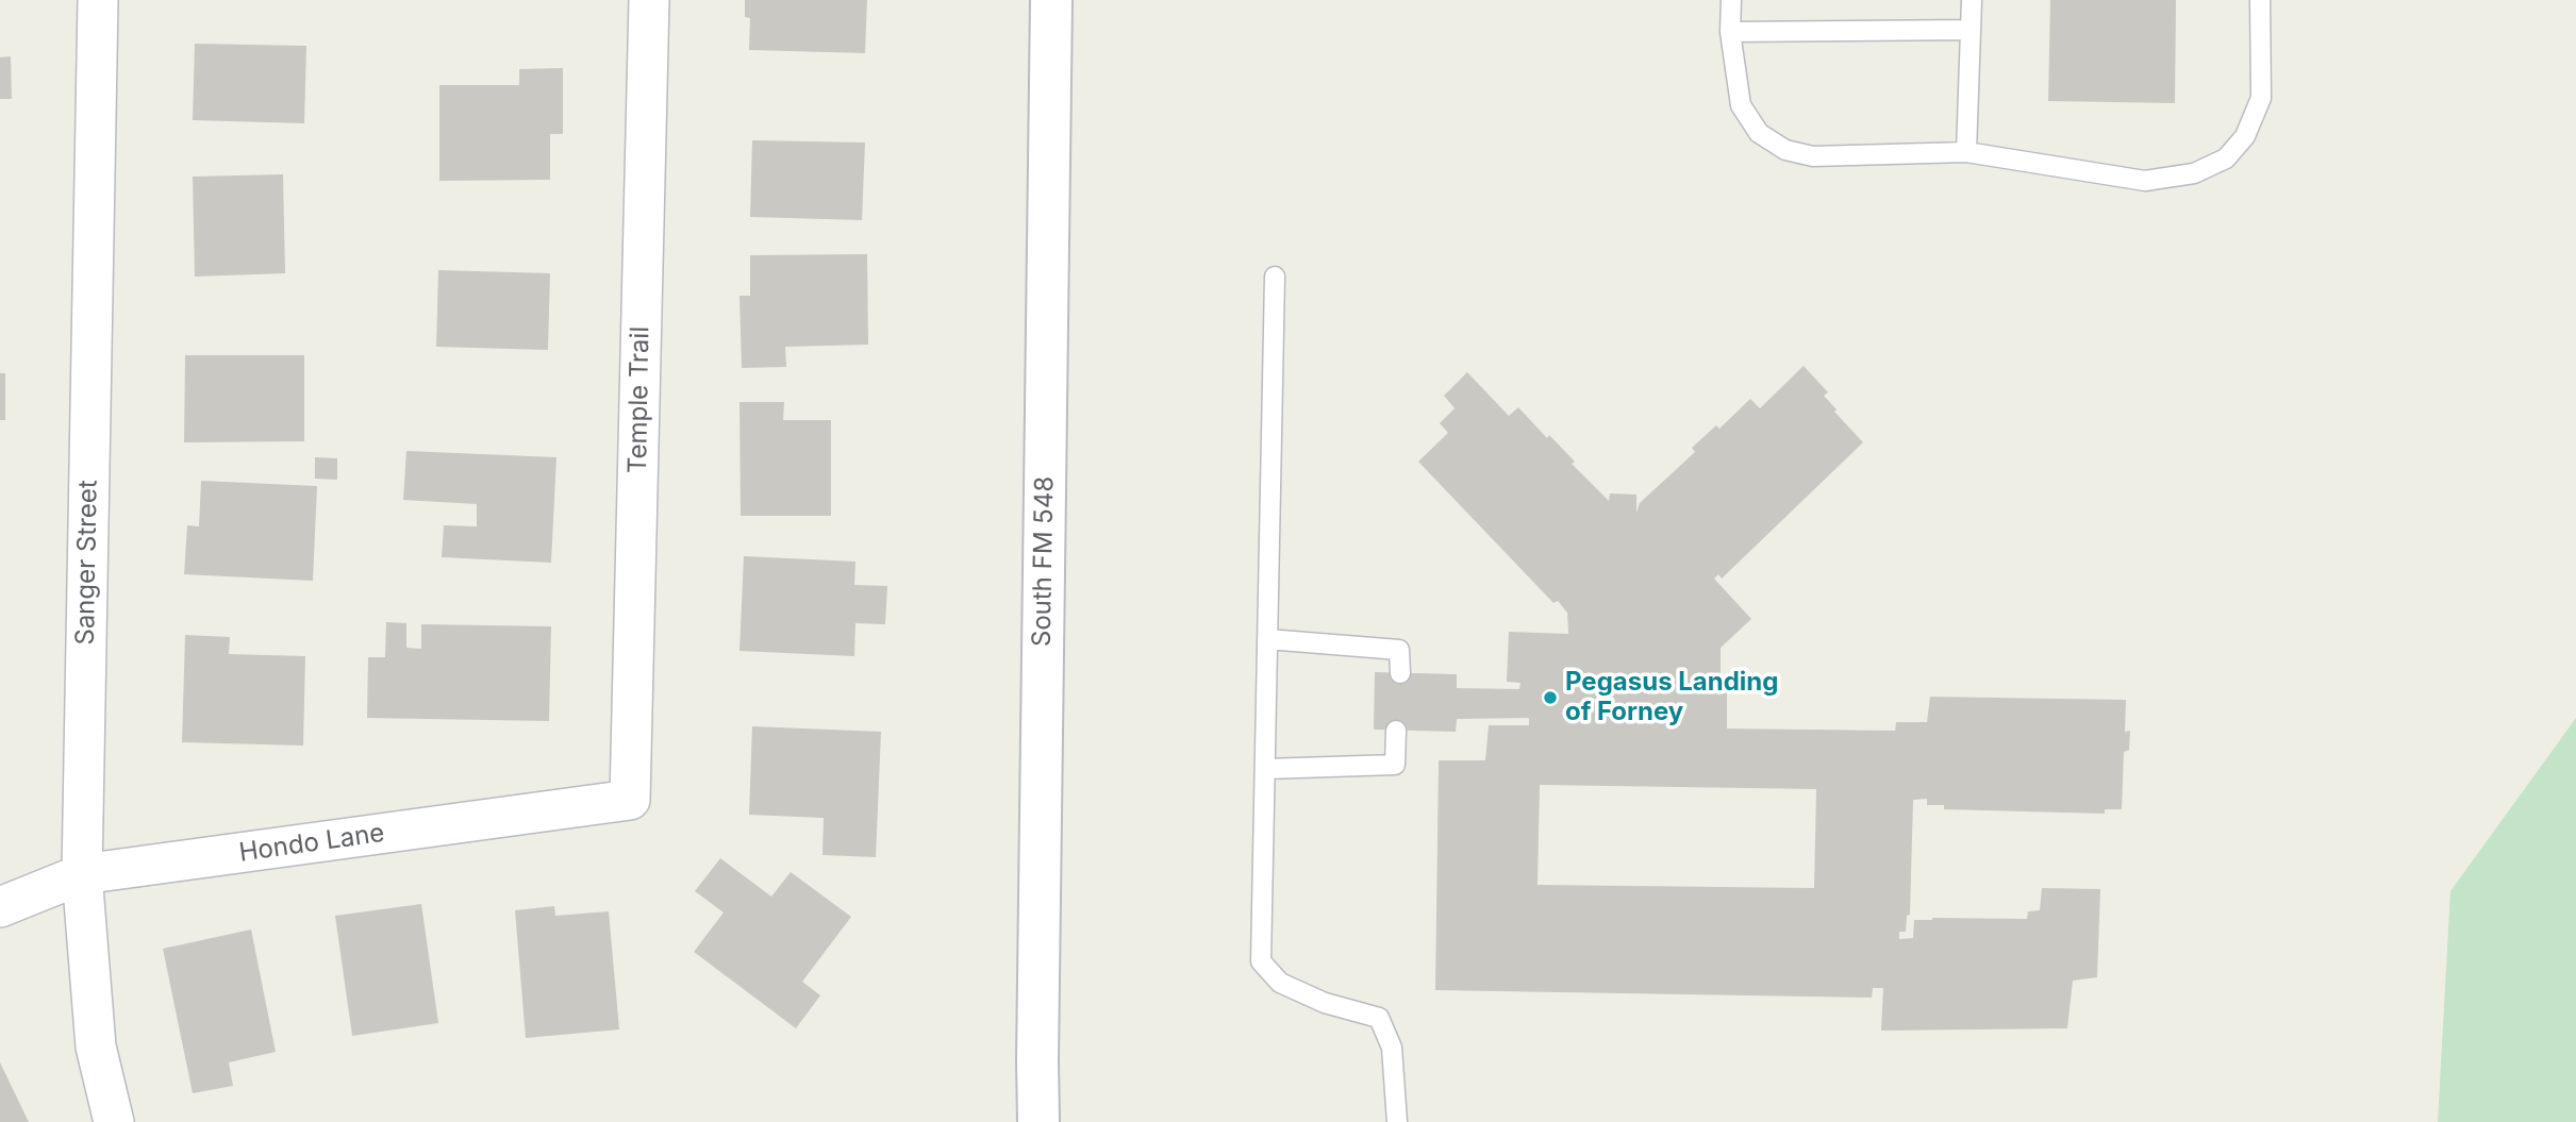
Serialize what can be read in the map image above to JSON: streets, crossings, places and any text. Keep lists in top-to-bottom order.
{
  "streets": {
    "main road": ["South FM 548"],
    "street": ["Temple Trail", "Sanger Street", "Hondo Lane"]
  },
  "crossings": [
    ["Temple Trail", "Hondo Lane"],
    ["Sanger Street", "Hondo Lane"]
  ],
  "places": ["Pegasus Landing of Forney"]
}
